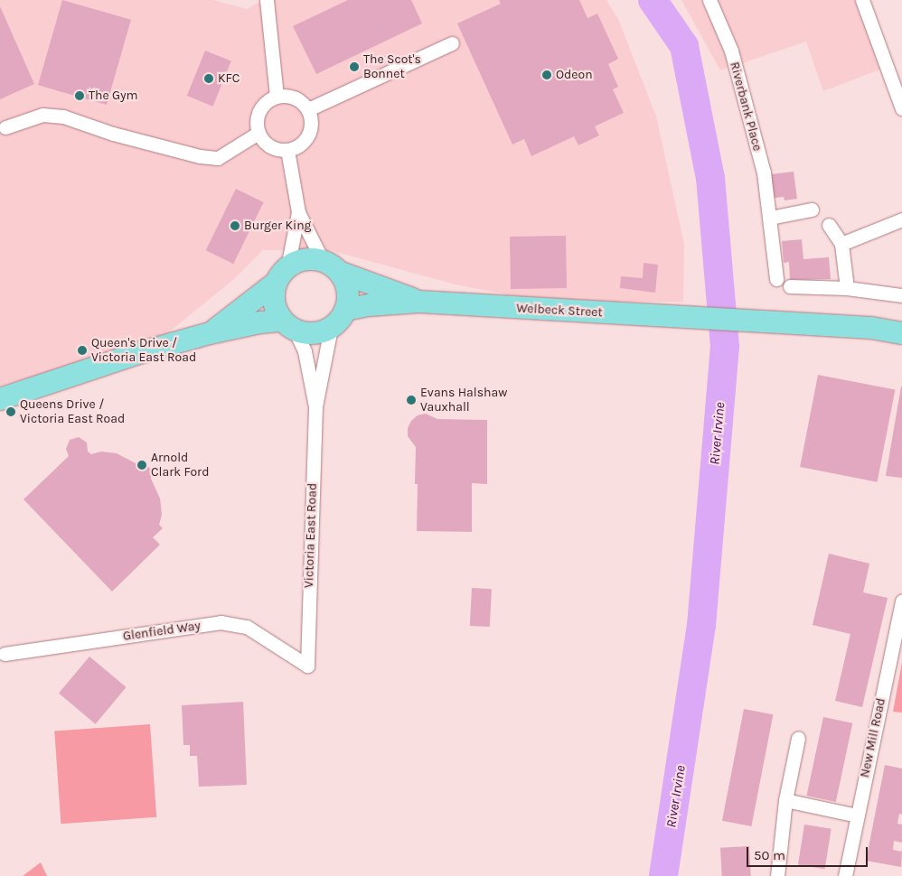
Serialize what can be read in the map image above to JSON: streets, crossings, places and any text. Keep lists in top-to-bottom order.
{
  "streets": {
    "main road": ["Welbeck Street"],
    "street": [
      "Riverbank Place",
      "Victoria East Road",
      "Glenfield Way",
      "New Mill Road"
    ]
  },
  "crossings": [
    ["Welbeck Street", "Victoria East Road"],
    ["Victoria East Road", "Glenfield Way"]
  ],
  "water": ["River Irvine"],
  "places": [
    "The Scot's Bonnet",
    "Odeon",
    "KFC",
    "The Gym",
    "Burger King",
    "Queen's Drive / Victoria East Road",
    "Evans Halshaw Vauxhall",
    "Queens Drive / Victoria East Road",
    "Arnold Clark Ford"
  ],
  "scale_bar": "50 m"
}
